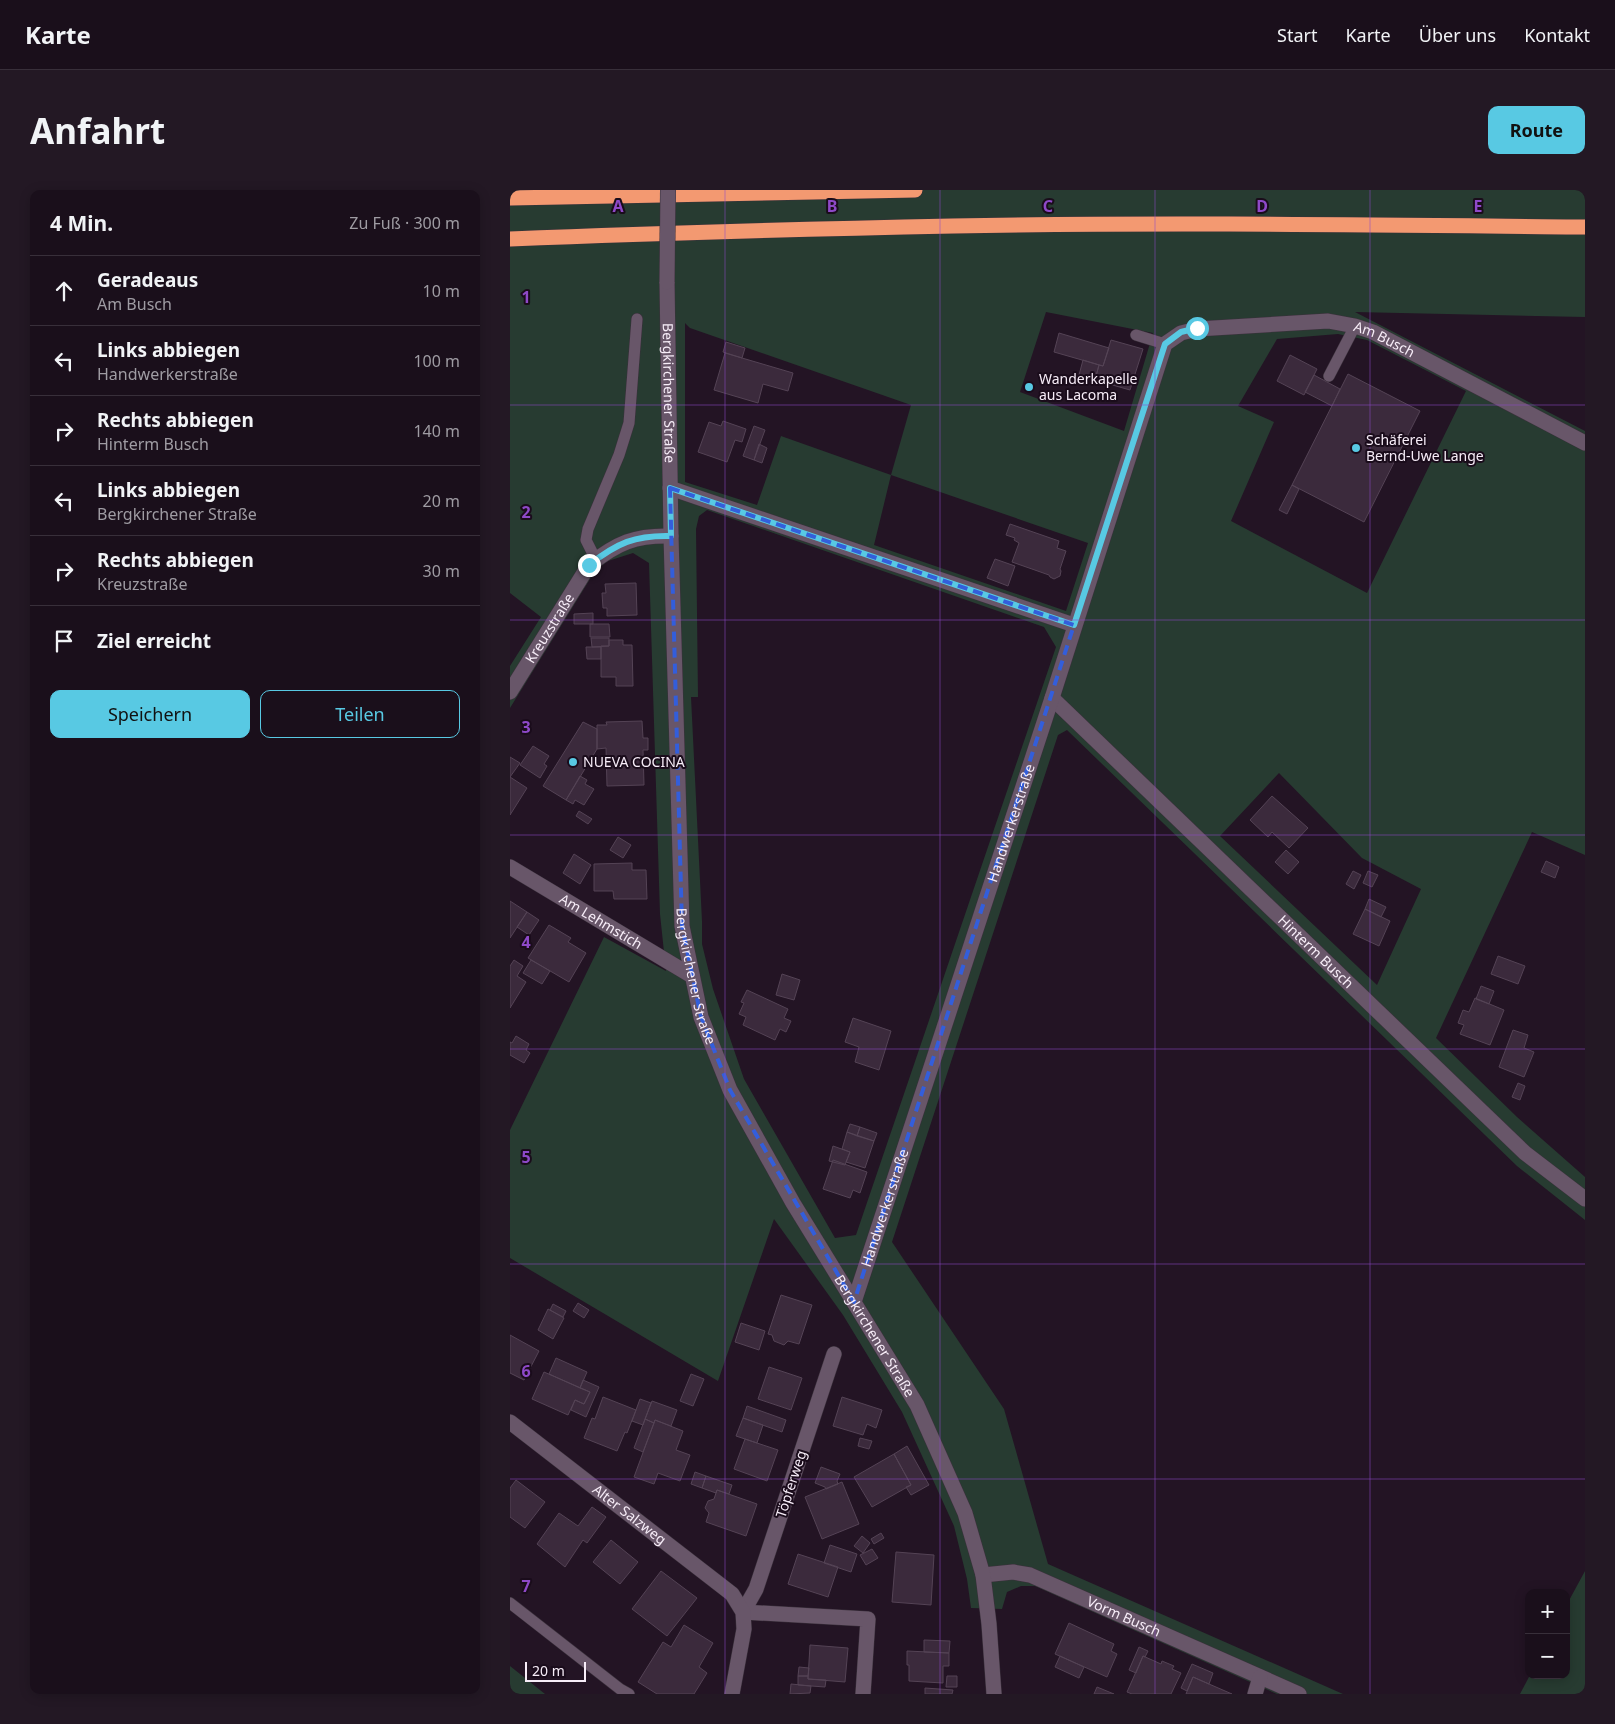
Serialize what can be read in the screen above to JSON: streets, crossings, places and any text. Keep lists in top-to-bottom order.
{
  "streets": {
    "street": [
      "Am Busch",
      "Bergkirchener Straße",
      "Kreuzstraße",
      "Handwerkerstraße",
      "Am Lehmstich",
      "Hinterm Busch",
      "Töpferweg",
      "Alter Salzweg",
      "Vorm Busch"
    ]
  },
  "crossings": [
    ["Am Busch", "Handwerkerstraße"],
    ["Bergkirchener Straße", "Kreuzstraße"],
    ["Bergkirchener Straße", "Handwerkerstraße"],
    ["Bergkirchener Straße", "Am Lehmstich"],
    ["Bergkirchener Straße", "Vorm Busch"],
    ["Handwerkerstraße", "Hinterm Busch"],
    ["Töpferweg", "Alter Salzweg"]
  ],
  "places": ["Wanderkapelle aus Lacoma", "Schäferei Bernd-Uwe Lange", "NUEVA COCINA"],
  "scale_bar": "20 m",
  "page": {
    "header": "Karte",
    "nav": [
      "Start",
      "Karte",
      "Über uns",
      "Kontakt"
    ],
    "buttons": [
      "Route",
      ["Speichern", "Teilen"]
    ],
    "title": "Anfahrt",
    "heading": ["4 Min.", "Zu Fuß · 300 m"],
    "list": [
      ["Geradeaus", "Am Busch", "10 m"],
      ["Links abbiegen", "Handwerkerstraße", "100 m"],
      ["Rechts abbiegen", "Hinterm Busch", "140 m"],
      ["Links abbiegen", "Bergkirchener Straße", "20 m"],
      ["Rechts abbiegen", "Kreuzstraße", "30 m"],
      "Ziel erreicht"
    ],
    "map_buttons": ["+", "−"],
    "scale": "20 m"
  },
  "grid": {
    "columns": [
      "A",
      "B",
      "C",
      "D",
      "E"
    ],
    "rows": [
      "1",
      "2",
      "3",
      "4",
      "5",
      "6",
      "7"
    ]
  }
}
